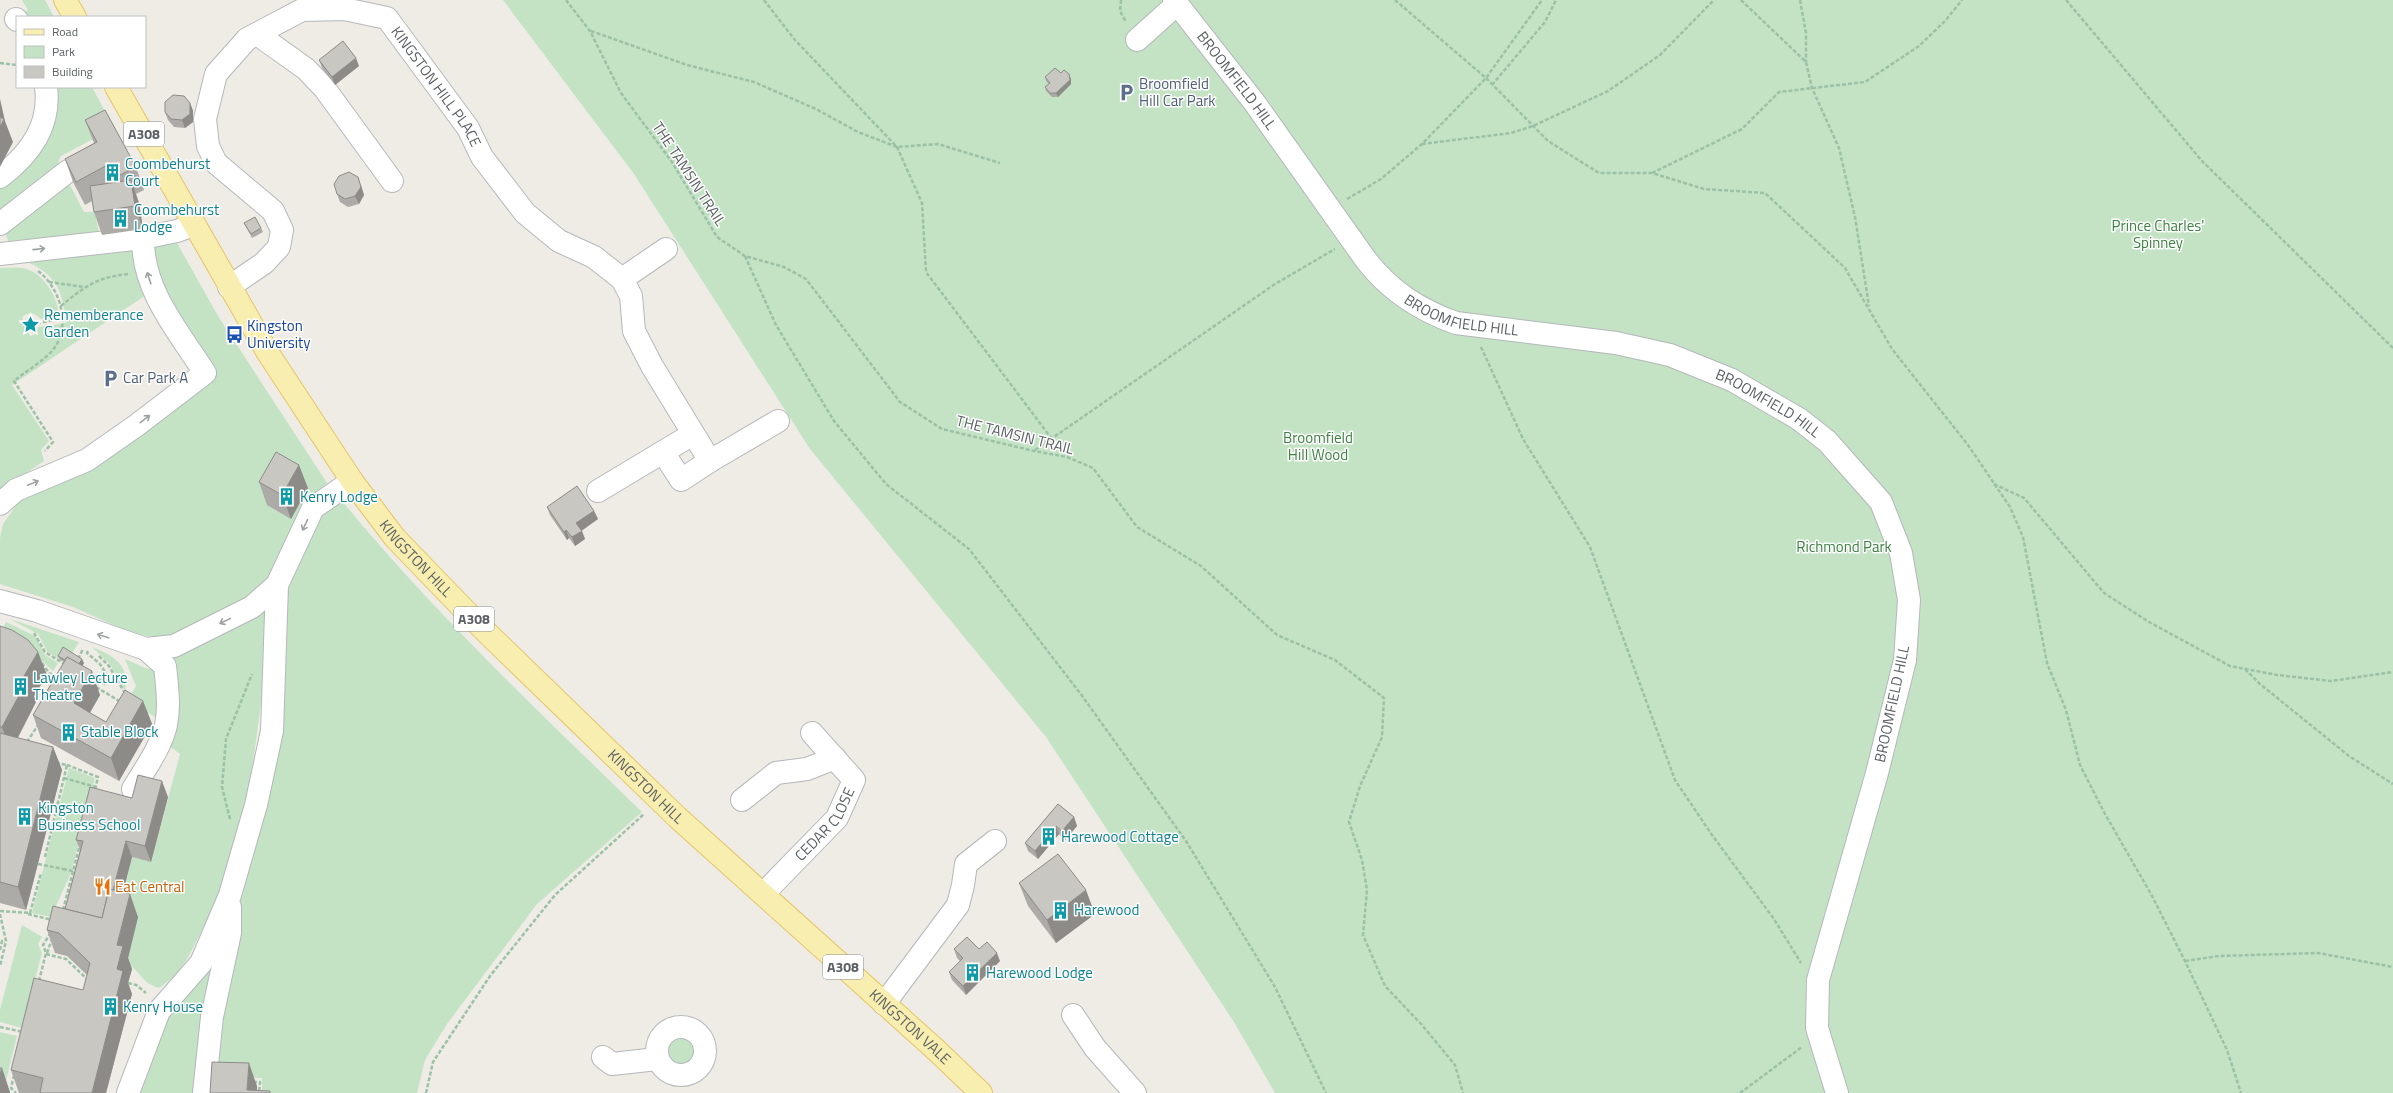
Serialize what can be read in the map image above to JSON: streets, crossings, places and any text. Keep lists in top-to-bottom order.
{
  "streets": {
    "main road": ["A308", "KINGSTON HILL", "KINGSTON VALE"],
    "street": ["BROOMFIELD HILL", "KINGSTON HILL PLACE", "CEDAR CLOSE"],
    "path": ["THE TAMSIN TRAIL"]
  },
  "crossings": [
    ["KINGSTON HILL PLACE", "KINGSTON HILL"],
    ["KINGSTON HILL", "CEDAR CLOSE"],
    ["KINGSTON HILL", "KINGSTON VALE"],
    ["CEDAR CLOSE", "KINGSTON VALE"]
  ],
  "parks": ["Prince Charles' Spinney", "Broomfield Hill Wood", "Richmond Park"],
  "places": {
    "parking": ["Broomfield Hill Car Park", "Car Park A"],
    "building": [
      "Coombehurst Court",
      "Coombehurst Lodge",
      "Kenry Lodge",
      "Lawley Lecture Theatre",
      "Stable Block",
      "Kingston Business School",
      "Harewood Cottage",
      "Harewood",
      "Harewood Lodge",
      "Kenry House"
    ],
    "place": ["Rememberance Garden"],
    "bus stop": ["Kingston University"],
    "restaurant": ["Eat Central"]
  },
  "legend": ["Road", "Park", "Building"]
}
